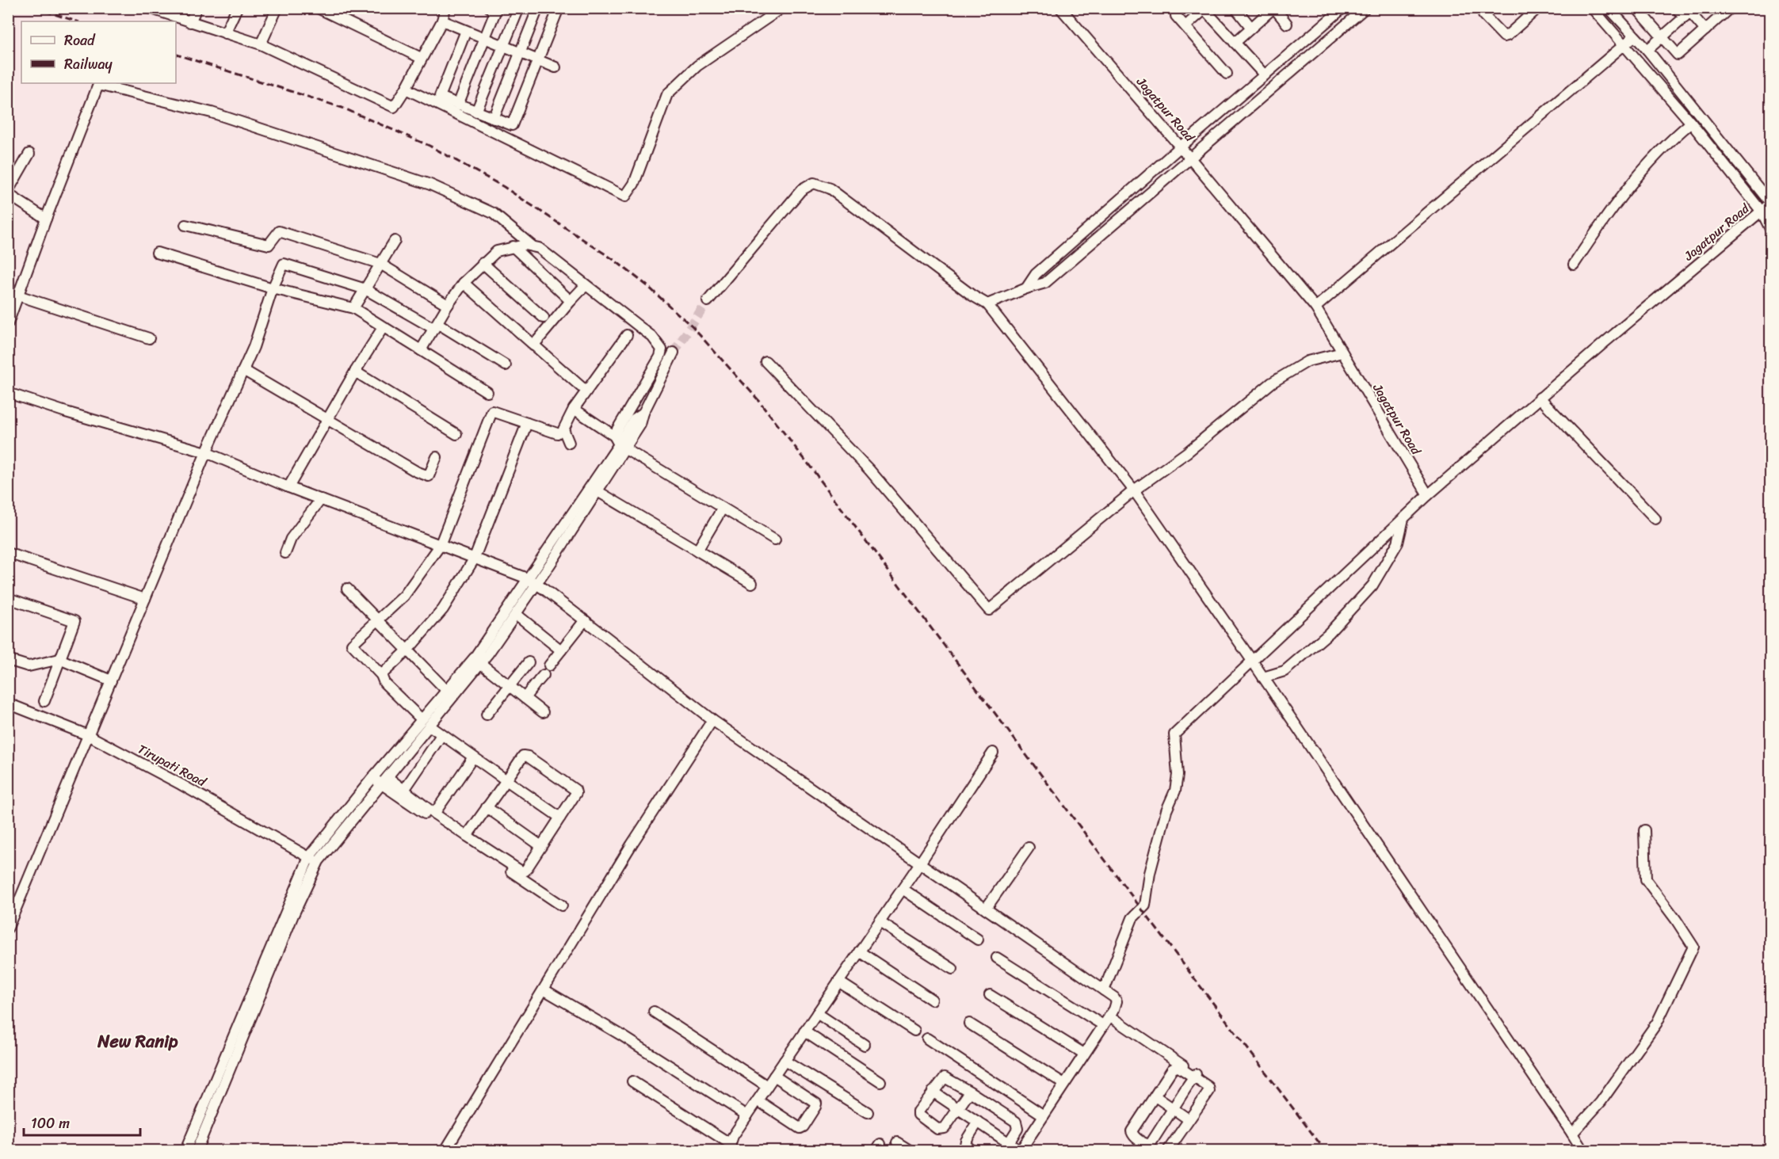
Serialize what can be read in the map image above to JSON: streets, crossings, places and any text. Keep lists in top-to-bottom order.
{
  "streets": {
    "street": ["Jagatpur Road", "Tirupati Road"]
  },
  "districts": ["New Ranip"],
  "legend": ["Road", "Railway"],
  "scale_bar": "100 m"
}
